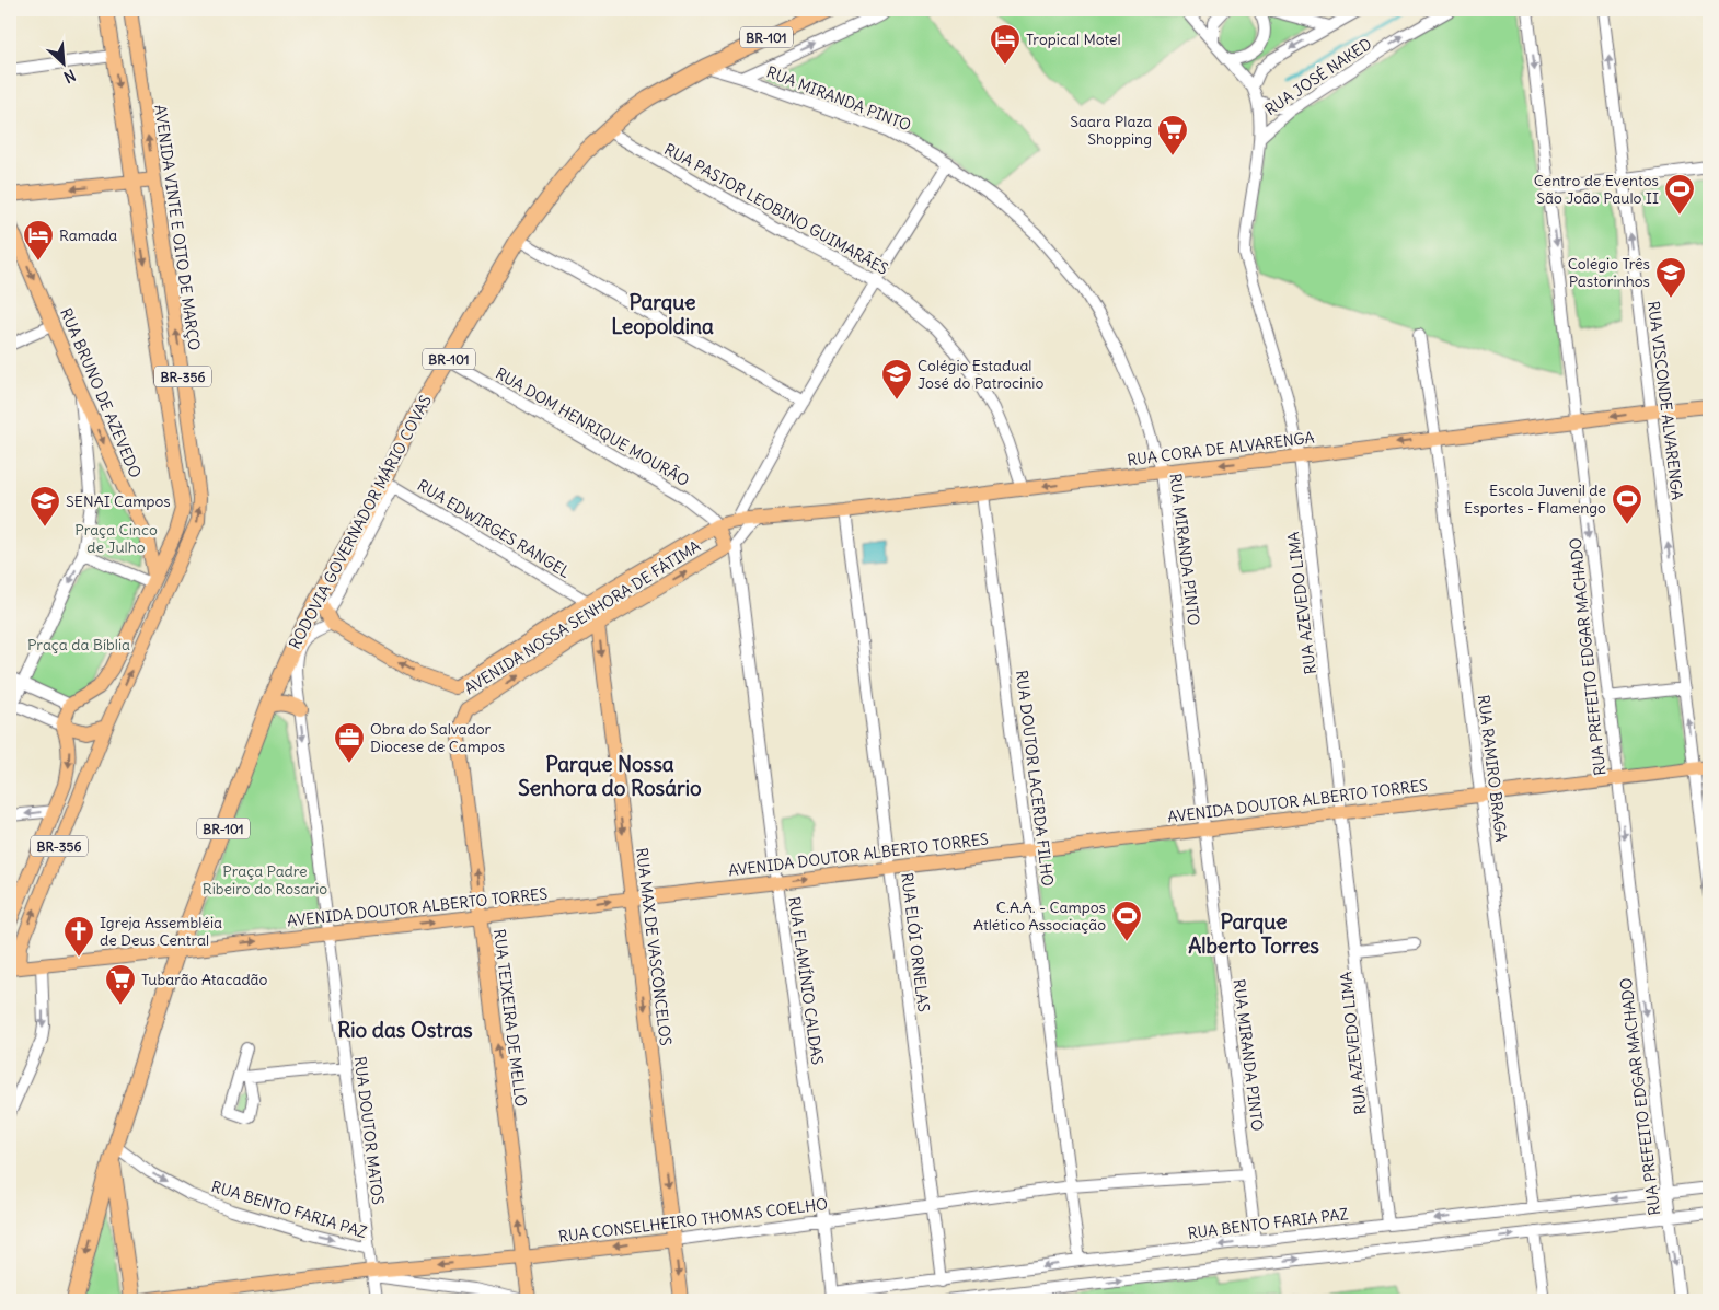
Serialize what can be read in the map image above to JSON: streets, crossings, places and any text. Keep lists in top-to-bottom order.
{
  "streets": {
    "highway": ["BR-101", "RODOVIA GOVERNADOR MÁRIO COVAS"],
    "main road": [
      "AVENIDA VINTE E OITO DE MARÇO",
      "BR-356",
      "RUA BRUNO DE AZEVEDO",
      "RUA CORA DE ALVARENGA",
      "AVENIDA NOSSA SENHORA DE FÁTIMA",
      "AVENIDA DOUTOR ALBERTO TORRES",
      "RUA MAX DE VASCONCELOS",
      "RUA TEIXEIRA DE MELLO",
      "RUA CONSELHEIRO THOMAS COELHO"
    ],
    "street": [
      "RUA JOSÉ NAKED",
      "RUA MIRANDA PINTO",
      "RUA PASTOR LEOBINO GUIMARÃES",
      "RUA VISCONDE ALVARENGA",
      "RUA DOM HENRIQUE MOURÃO",
      "RUA EDWIRGES RANGEL",
      "RUA AZEVEDO LIMA",
      "RUA PREFEITO EDGAR MACHADO",
      "RUA RAMIRO BRAGA",
      "RUA DOUTOR LACERDA FILHO",
      "RUA ELÓI ORNELAS",
      "RUA FLAMÍNIO CALDAS",
      "RUA DOUTOR MATOS",
      "RUA BENTO FARIA PAZ"
    ]
  },
  "crossings": [
    ["RUA JOSÉ NAKED", "RUA AZEVEDO LIMA"],
    ["RUA MIRANDA PINTO", "RUA CORA DE ALVARENGA"],
    ["RUA MIRANDA PINTO", "RODOVIA GOVERNADOR MÁRIO COVAS"],
    ["RUA MIRANDA PINTO", "AVENIDA DOUTOR ALBERTO TORRES"],
    ["RUA MIRANDA PINTO", "RUA BENTO FARIA PAZ"],
    ["RUA MIRANDA PINTO", "RUA CONSELHEIRO THOMAS COELHO"],
    ["RUA PASTOR LEOBINO GUIMARÃES", "RUA CORA DE ALVARENGA"],
    ["RUA PASTOR LEOBINO GUIMARÃES", "RODOVIA GOVERNADOR MÁRIO COVAS"],
    ["AVENIDA VINTE E OITO DE MARÇO", "BR-356"],
    ["BR-356", "AVENIDA DOUTOR ALBERTO TORRES"],
    ["RUA VISCONDE ALVARENGA", "RUA CORA DE ALVARENGA"],
    ["RUA VISCONDE ALVARENGA", "AVENIDA DOUTOR ALBERTO TORRES"],
    ["RUA DOM HENRIQUE MOURÃO", "RODOVIA GOVERNADOR MÁRIO COVAS"],
    ["RUA DOM HENRIQUE MOURÃO", "AVENIDA NOSSA SENHORA DE FÁTIMA"],
    ["RUA CORA DE ALVARENGA", "RUA AZEVEDO LIMA"],
    ["RUA CORA DE ALVARENGA", "AVENIDA NOSSA SENHORA DE FÁTIMA"],
    ["RUA CORA DE ALVARENGA", "RUA PREFEITO EDGAR MACHADO"],
    ["RUA CORA DE ALVARENGA", "RUA RAMIRO BRAGA"],
    ["RUA CORA DE ALVARENGA", "RUA DOUTOR LACERDA FILHO"],
    ["RUA CORA DE ALVARENGA", "RUA ELÓI ORNELAS"],
    ["RODOVIA GOVERNADOR MÁRIO COVAS", "RUA EDWIRGES RANGEL"],
    ["RODOVIA GOVERNADOR MÁRIO COVAS", "AVENIDA DOUTOR ALBERTO TORRES"],
    ["RODOVIA GOVERNADOR MÁRIO COVAS", "RUA BENTO FARIA PAZ"],
    ["RUA EDWIRGES RANGEL", "AVENIDA NOSSA SENHORA DE FÁTIMA"],
    ["RUA EDWIRGES RANGEL", "RUA MAX DE VASCONCELOS"],
    ["RUA AZEVEDO LIMA", "AVENIDA DOUTOR ALBERTO TORRES"],
    ["RUA AZEVEDO LIMA", "RUA BENTO FARIA PAZ"],
    ["AVENIDA NOSSA SENHORA DE FÁTIMA", "RUA MAX DE VASCONCELOS"],
    ["AVENIDA NOSSA SENHORA DE FÁTIMA", "RUA FLAMÍNIO CALDAS"],
    ["AVENIDA NOSSA SENHORA DE FÁTIMA", "RUA TEIXEIRA DE MELLO"],
    ["RUA PREFEITO EDGAR MACHADO", "AVENIDA DOUTOR ALBERTO TORRES"],
    ["RUA PREFEITO EDGAR MACHADO", "RUA BENTO FARIA PAZ"],
    ["RUA RAMIRO BRAGA", "AVENIDA DOUTOR ALBERTO TORRES"],
    ["RUA RAMIRO BRAGA", "RUA BENTO FARIA PAZ"],
    ["RUA DOUTOR LACERDA FILHO", "AVENIDA DOUTOR ALBERTO TORRES"],
    ["RUA DOUTOR LACERDA FILHO", "RUA BENTO FARIA PAZ"],
    ["RUA DOUTOR LACERDA FILHO", "RUA CONSELHEIRO THOMAS COELHO"],
    ["AVENIDA DOUTOR ALBERTO TORRES", "RUA ELÓI ORNELAS"],
    ["AVENIDA DOUTOR ALBERTO TORRES", "RUA MAX DE VASCONCELOS"],
    ["AVENIDA DOUTOR ALBERTO TORRES", "RUA FLAMÍNIO CALDAS"],
    ["AVENIDA DOUTOR ALBERTO TORRES", "RUA TEIXEIRA DE MELLO"],
    ["AVENIDA DOUTOR ALBERTO TORRES", "RUA DOUTOR MATOS"],
    ["RUA ELÓI ORNELAS", "RUA BENTO FARIA PAZ"],
    ["RUA ELÓI ORNELAS", "RUA CONSELHEIRO THOMAS COELHO"],
    ["RUA MAX DE VASCONCELOS", "RUA CONSELHEIRO THOMAS COELHO"],
    ["RUA FLAMÍNIO CALDAS", "RUA BENTO FARIA PAZ"],
    ["RUA FLAMÍNIO CALDAS", "RUA CONSELHEIRO THOMAS COELHO"],
    ["RUA TEIXEIRA DE MELLO", "RUA CONSELHEIRO THOMAS COELHO"],
    ["RUA DOUTOR MATOS", "RUA BENTO FARIA PAZ"],
    ["RUA DOUTOR MATOS", "RUA CONSELHEIRO THOMAS COELHO"]
  ],
  "one_way": [
    "RUA VISCONDE ALVARENGA",
    "RUA CORA DE ALVARENGA",
    "RUA PREFEITO EDGAR MACHADO",
    "RUA MAX DE VASCONCELOS",
    "RUA TEIXEIRA DE MELLO"
  ],
  "districts": [
    "Parque Leopoldina",
    "Parque Nossa Senhora do Rosário",
    "Parque Alberto Torres",
    "Rio das Ostras"
  ],
  "parks": ["Praça Cinco de Julho", "Praça da Bíblia", "Praça Padre Ribeiro do Rosario"],
  "places": {
    "hotel": ["Tropical Motel", "Ramada"],
    "supermarket": ["Saara Plaza Shopping", "Tubarão Atacadão"],
    "sports": ["Centro de Eventos São João Paulo II", "Escola Juvenil de Esportes - Flamengo", "C.A.A. - Campos Atlético Associação"],
    "school or university": ["Colégio Três Pastorinhos", "Colégio Estadual José do Patrocinio", "SENAI Campos"],
    "office": ["Obra do Salvador Diocese de Campos"],
    "church": ["Igreja Assembléia de Deus Central"]
  },
  "north": "bottom right"
}
